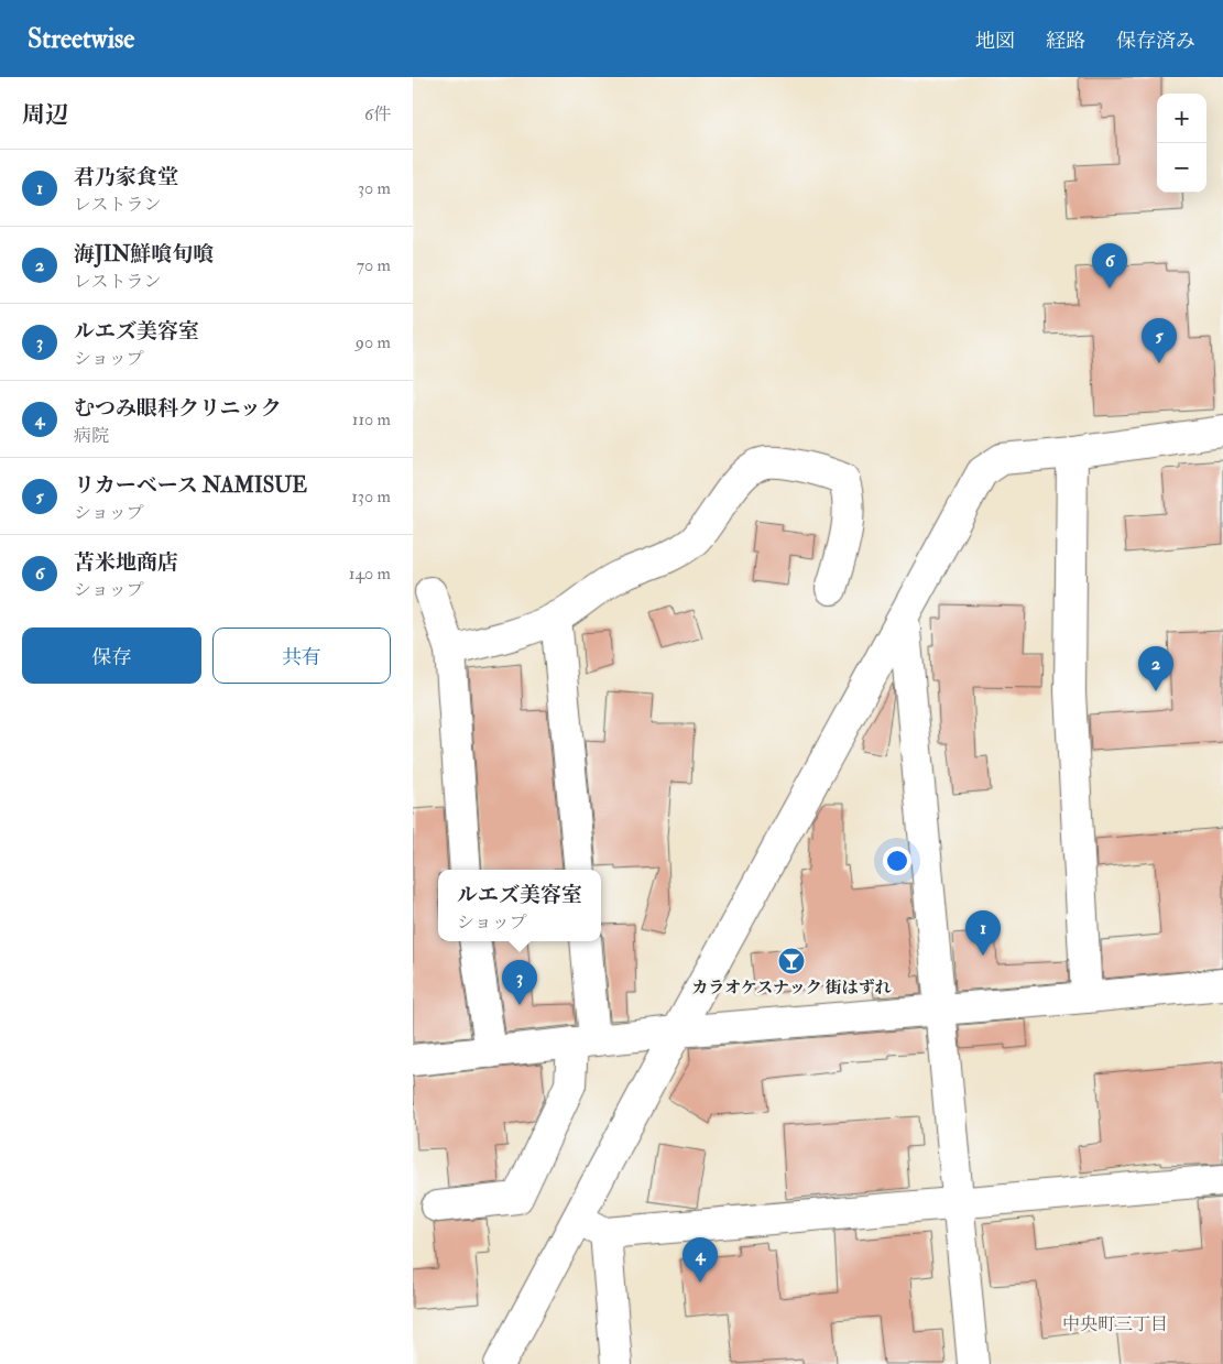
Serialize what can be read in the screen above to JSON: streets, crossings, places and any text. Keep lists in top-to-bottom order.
{
  "districts": ["中央町三丁目"],
  "places": {
    "bar": ["カラオケスナック 街はずれ"]
  },
  "page": {
    "header": "Streetwise",
    "nav": ["地図", "経路", "保存済み"],
    "heading": ["周辺", "6件"],
    "map_buttons": ["+", "−"],
    "list": [
      {
        "mark": "1",
        "name": "君乃家食堂",
        "note": "レストラン",
        "value": "30 m"
      },
      {
        "mark": "2",
        "name": "海JIN鮮喰旬喰",
        "note": "レストラン",
        "value": "70 m"
      },
      {
        "mark": "3",
        "name": "ルエズ美容室",
        "note": "ショップ",
        "value": "90 m"
      },
      {
        "mark": "4",
        "name": "むつみ眼科クリニック",
        "note": "病院",
        "value": "110 m"
      },
      {
        "mark": "5",
        "name": "リカーベース NAMISUE",
        "note": "ショップ",
        "value": "130 m"
      },
      {
        "mark": "6",
        "name": "苫米地商店",
        "note": "ショップ",
        "value": "140 m"
      }
    ],
    "pins": [
      "6",
      "5",
      "2",
      "1",
      "3",
      "4"
    ],
    "buttons": ["保存", "共有"],
    "popup": ["ルエズ美容室", "ショップ"]
  }
}
